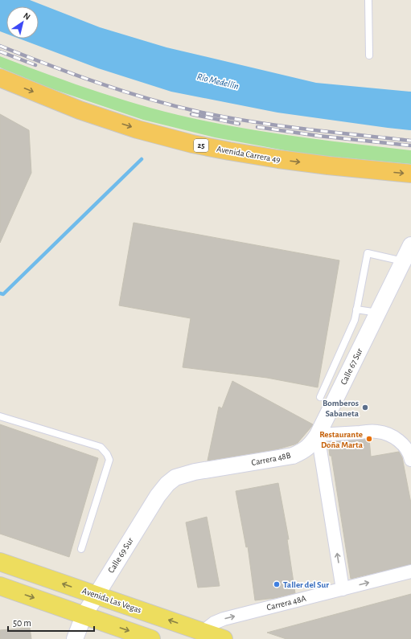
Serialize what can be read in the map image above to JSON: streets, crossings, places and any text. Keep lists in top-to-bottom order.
{
  "streets": {
    "highway": ["25", "Avenida Carrera 49"],
    "main road": ["Avenida Las Vegas"],
    "street": [
      "Calle 67 Sur",
      "Carrera 48B",
      "Calle 69 Sur",
      "Carrera 48A"
    ]
  },
  "crossings": [
    ["Calle 67 Sur", "Carrera 48B"],
    ["Carrera 48B", "Calle 69 Sur"],
    ["Calle 69 Sur", "Avenida Las Vegas"],
    ["Avenida Las Vegas", "Carrera 48A"]
  ],
  "one_way": ["Avenida Carrera 49", "Carrera 48A"],
  "water": ["Río Medellín"],
  "places": ["Bomberos Sabaneta", "Restaurante Doña Marta", "Taller del Sur"],
  "scale_bar": "50 m",
  "north": "top right"
}
